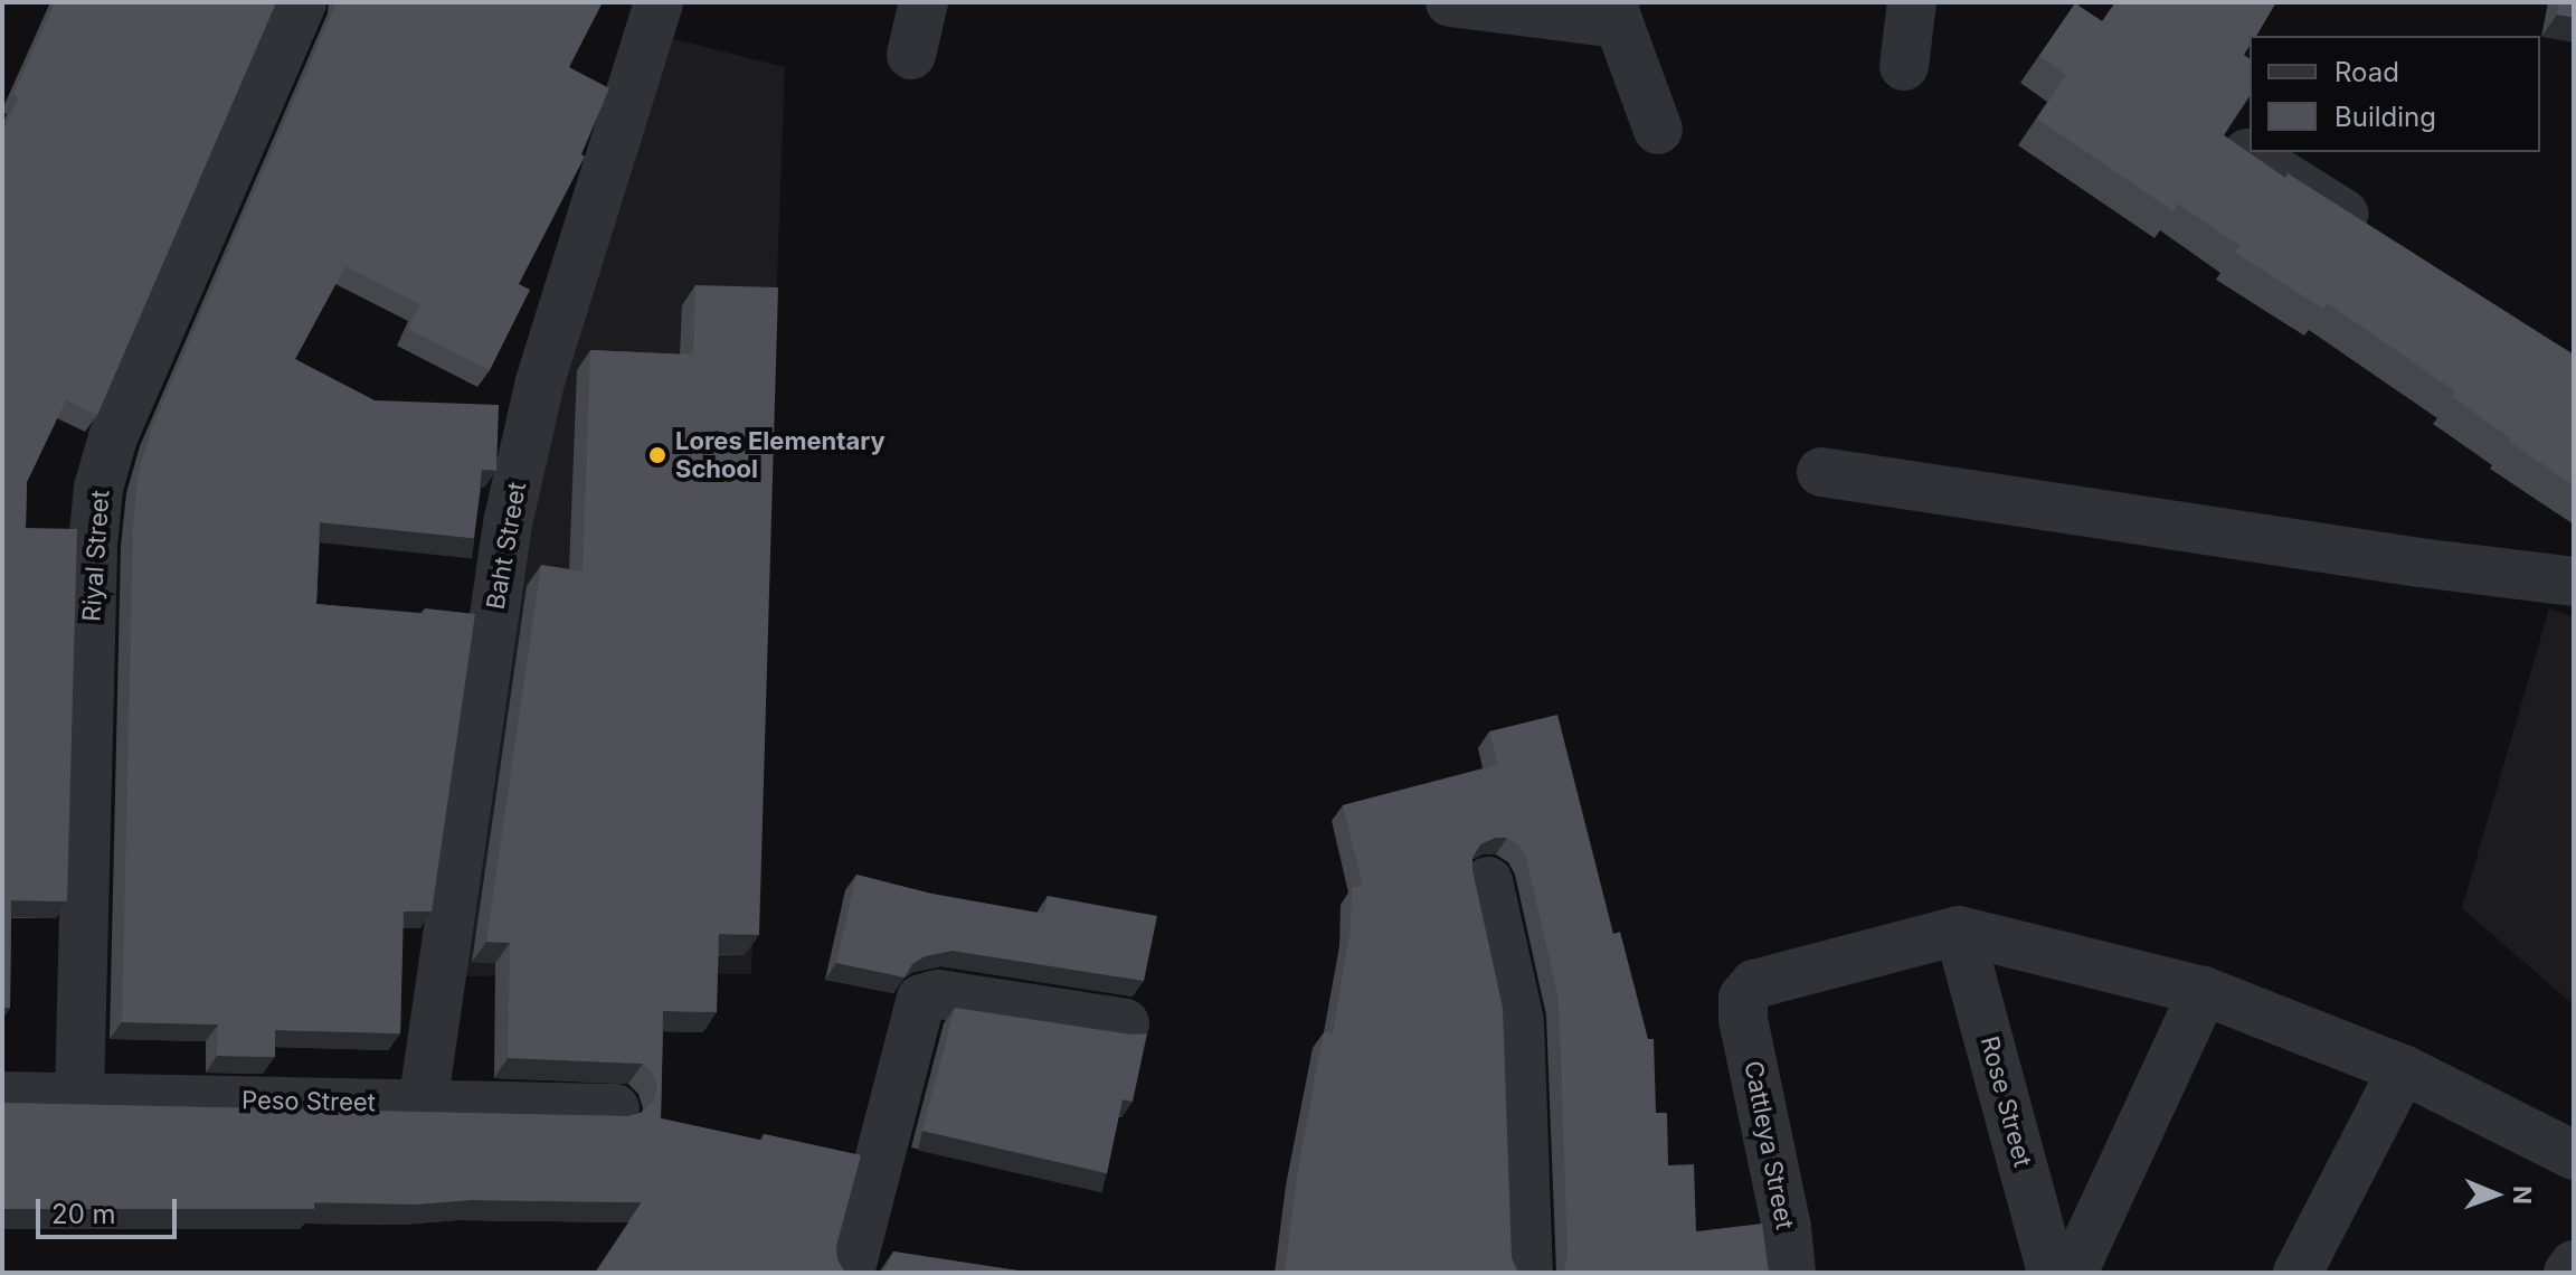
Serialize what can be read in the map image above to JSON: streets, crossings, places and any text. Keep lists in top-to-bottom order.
{
  "streets": {
    "street": [
      "Baht Street",
      "Riyal Street",
      "Peso Street",
      "Rose Street",
      "Cattleya Street"
    ]
  },
  "crossings": [
    ["Baht Street", "Peso Street"],
    ["Riyal Street", "Peso Street"],
    ["Rose Street", "Cattleya Street"]
  ],
  "places": ["Lores Elementary School"],
  "legend": ["Road", "Building"],
  "scale_bar": "20 m",
  "north": "right"
}
